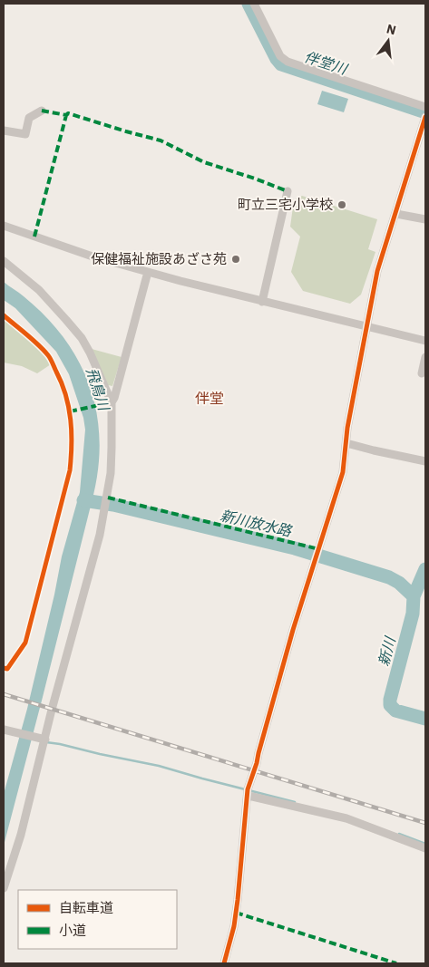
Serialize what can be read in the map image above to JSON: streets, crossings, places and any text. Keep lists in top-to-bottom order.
{
  "districts": ["伴堂"],
  "water": [
    "伴堂川",
    "飛鳥川",
    "新川放水路",
    "新川"
  ],
  "places": ["町立三宅小学校", "保健福祉施設あざさ苑"],
  "legend": ["自転車道", "小道"],
  "north": "top"
}
